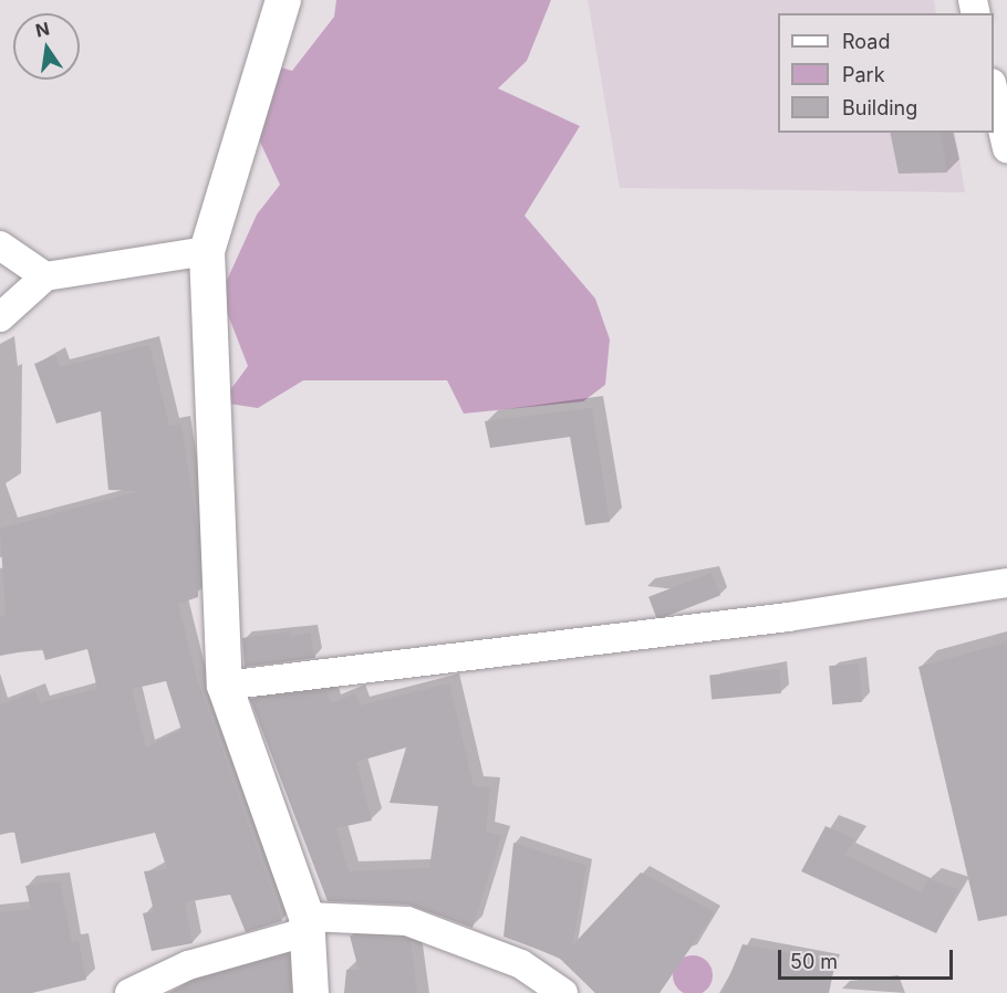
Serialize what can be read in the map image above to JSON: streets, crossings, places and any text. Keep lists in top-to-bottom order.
{
  "legend": ["Road", "Park", "Building"],
  "scale_bar": "50 m",
  "north": "top"
}
